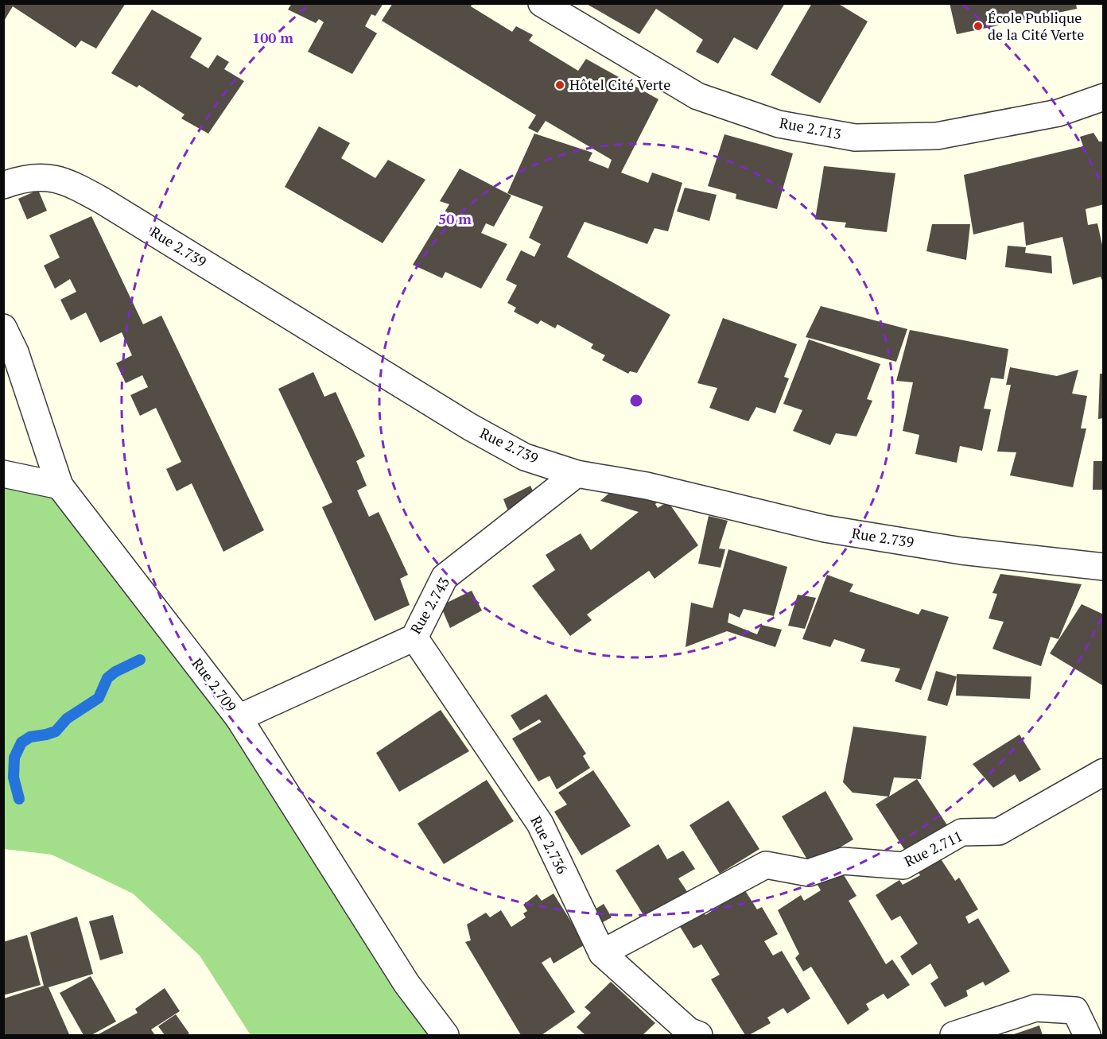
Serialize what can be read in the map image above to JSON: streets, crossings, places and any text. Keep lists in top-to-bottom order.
{
  "streets": {
    "street": [
      "Rue 2.713",
      "Rue 2.739",
      "Rue 2.743",
      "Rue 2.709",
      "Rue 2.736",
      "Rue 2.711"
    ]
  },
  "crossings": [
    ["Rue 2.739", "Rue 2.743"],
    ["Rue 2.743", "Rue 2.709"],
    ["Rue 2.743", "Rue 2.736"],
    ["Rue 2.736", "Rue 2.711"]
  ],
  "places": ["École Publique de la Cité Verte", "Hôtel Cité Verte"],
  "rings": ["100 m", "50 m"]
}
